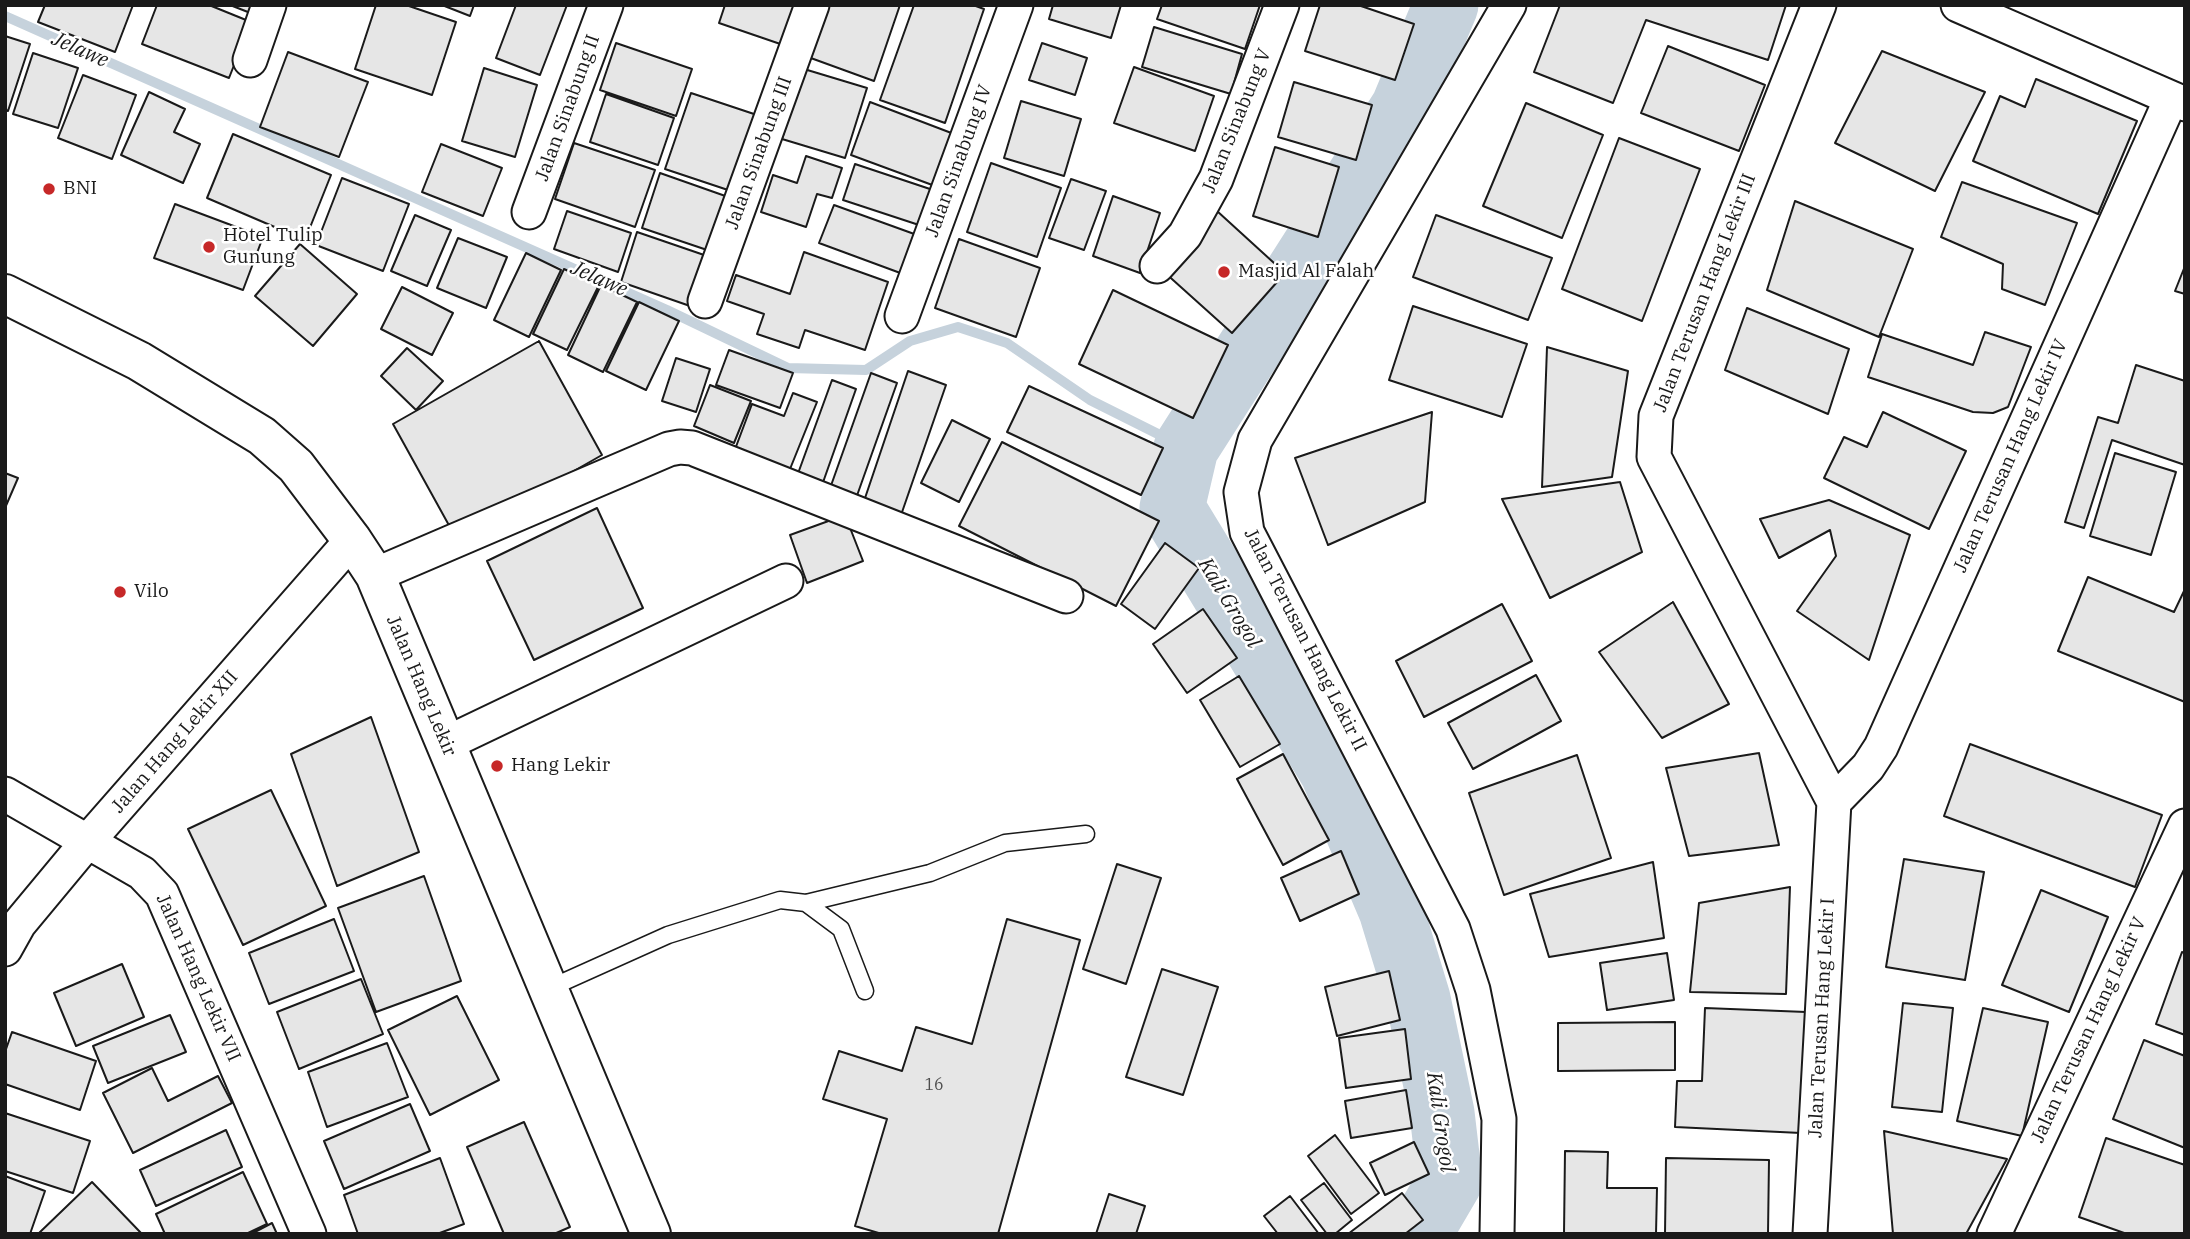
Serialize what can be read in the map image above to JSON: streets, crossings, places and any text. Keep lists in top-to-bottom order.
{
  "streets": {
    "main road": ["Jalan Hang Lekir"],
    "street": [
      "Jalan Sinabung II",
      "Jalan Sinabung V",
      "Jalan Sinabung III",
      "Jalan Sinabung IV",
      "Jalan Terusan Hang Lekir III",
      "Jalan Terusan Hang Lekir IV",
      "Jalan Terusan Hang Lekir II",
      "Jalan Hang Lekir XII",
      "Jalan Hang Lekir VII",
      "Jalan Terusan Hang Lekir I",
      "Jalan Terusan Hang Lekir V"
    ]
  },
  "crossings": [
    ["Jalan Terusan Hang Lekir III", "Jalan Terusan Hang Lekir IV"],
    ["Jalan Terusan Hang Lekir III", "Jalan Terusan Hang Lekir I"],
    ["Jalan Terusan Hang Lekir IV", "Jalan Terusan Hang Lekir I"],
    ["Jalan Hang Lekir", "Jalan Hang Lekir XII"],
    ["Jalan Hang Lekir XII", "Jalan Hang Lekir VII"]
  ],
  "water": ["Jelawe", "Kali Grogol"],
  "places": [
    "BNI",
    "Hotel Tulip Gunung",
    "Masjid Al Falah",
    "Vilo",
    "Hang Lekir"
  ],
  "house_numbers": ["16"]
}
